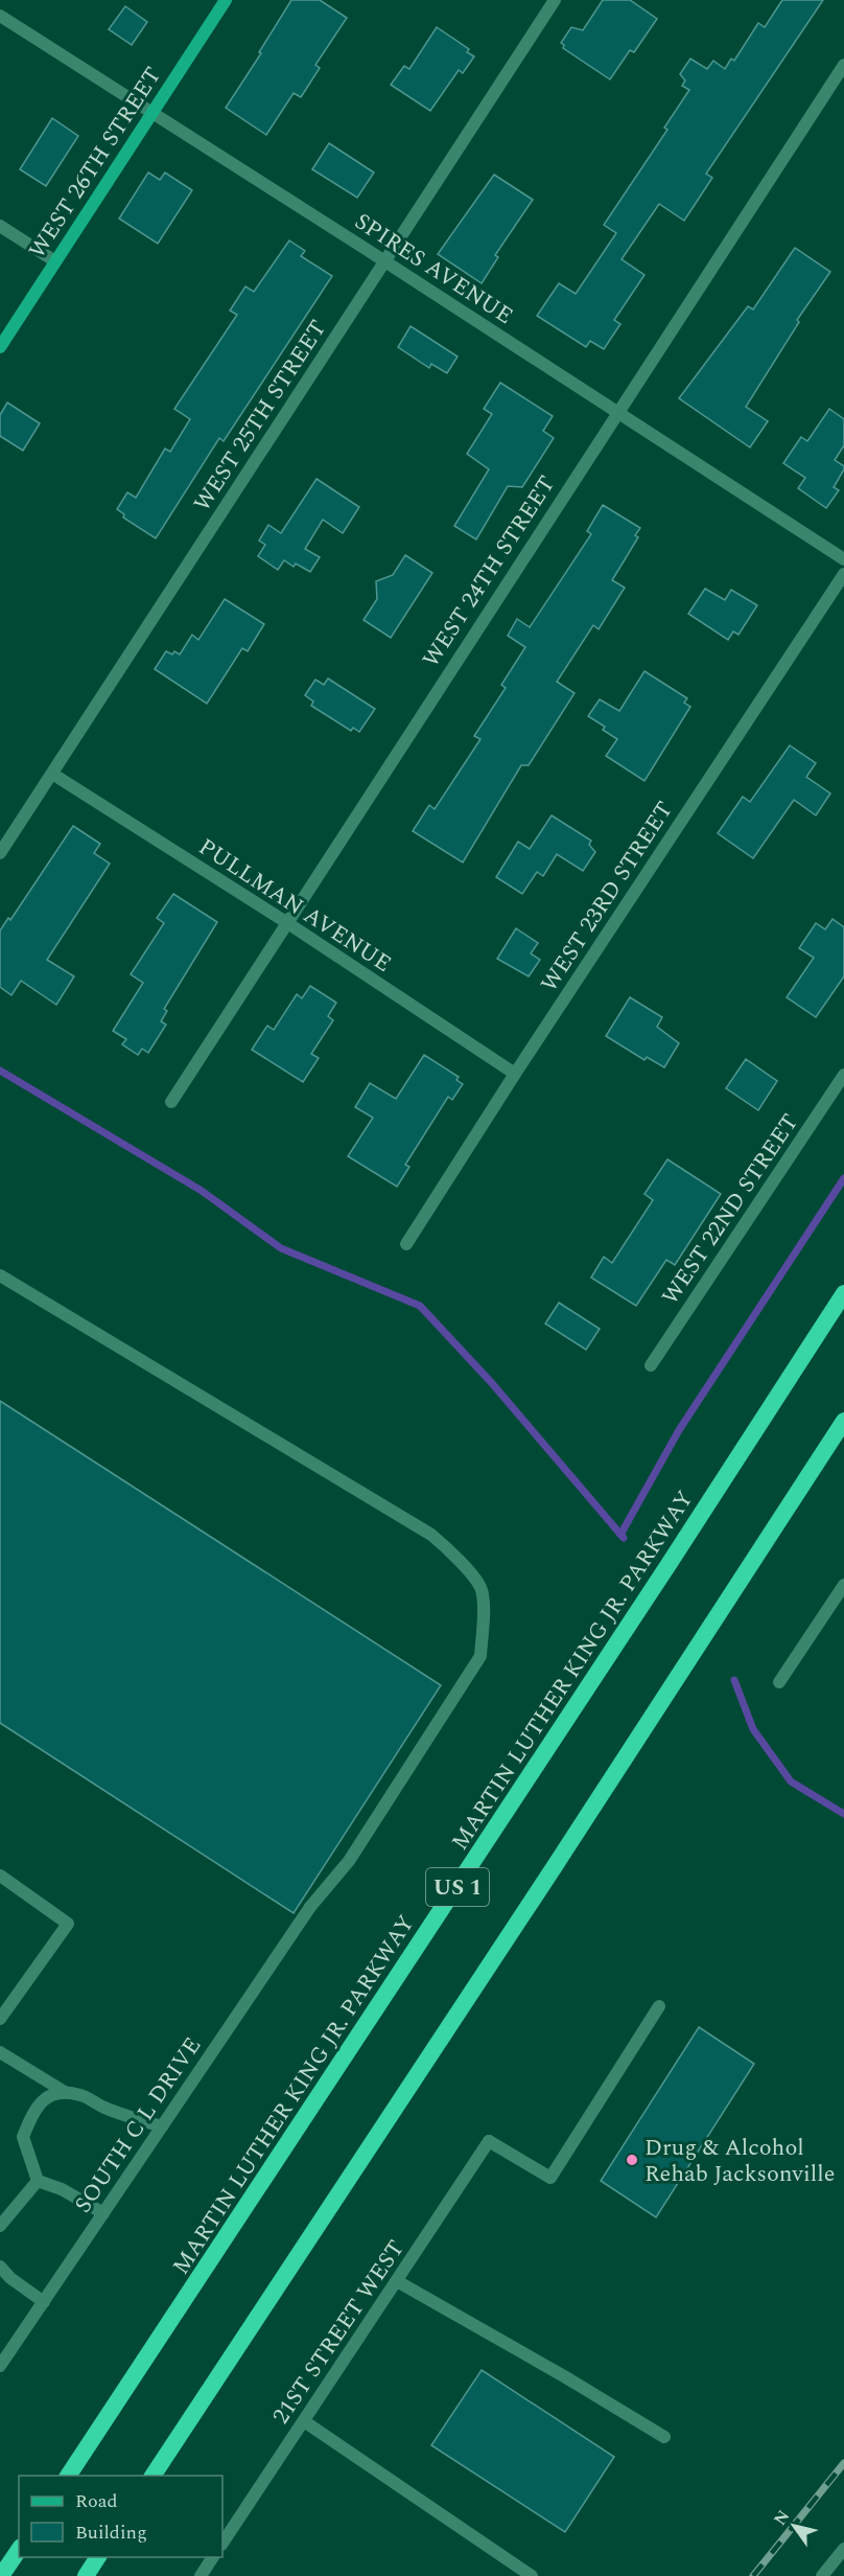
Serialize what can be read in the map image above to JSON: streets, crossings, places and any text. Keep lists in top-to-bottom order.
{
  "streets": {
    "highway": ["MARTIN LUTHER KING JR. PARKWAY", "US 1"],
    "main road": ["WEST 26TH STREET"],
    "street": [
      "SPIRES AVENUE",
      "WEST 25TH STREET",
      "WEST 24TH STREET",
      "WEST 23RD STREET",
      "PULLMAN AVENUE",
      "WEST 22ND STREET",
      "SOUTH C L DRIVE",
      "21ST STREET WEST"
    ]
  },
  "crossings": [
    ["WEST 26TH STREET", "SPIRES AVENUE"],
    ["SPIRES AVENUE", "WEST 25TH STREET"],
    ["SPIRES AVENUE", "WEST 24TH STREET"],
    ["WEST 25TH STREET", "PULLMAN AVENUE"],
    ["WEST 24TH STREET", "PULLMAN AVENUE"],
    ["WEST 23RD STREET", "PULLMAN AVENUE"]
  ],
  "places": ["Drug & Alcohol Rehab Jacksonville"],
  "legend": ["Road", "Building"],
  "north": "top left"
}
